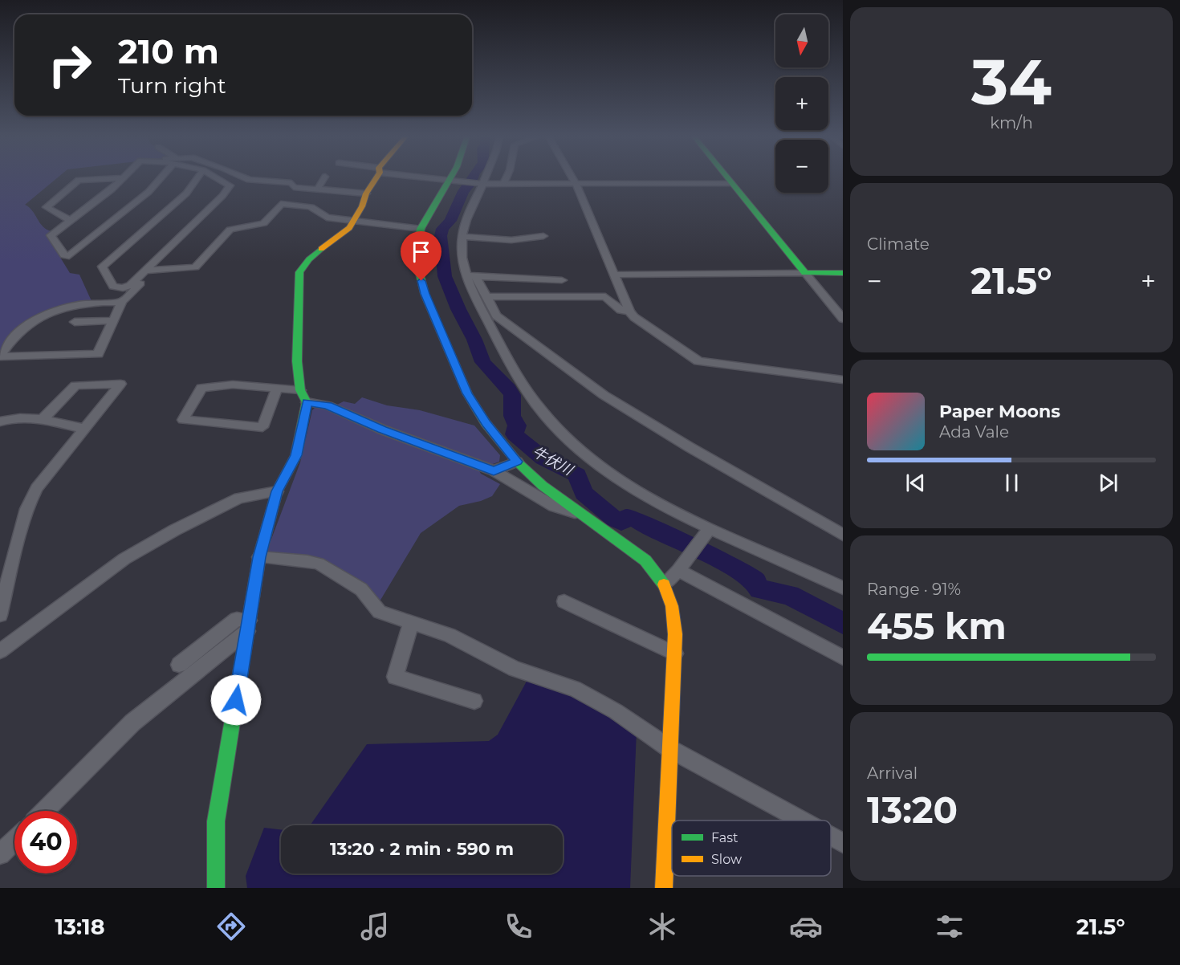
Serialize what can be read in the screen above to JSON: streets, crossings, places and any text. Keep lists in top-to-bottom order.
{
  "water": ["牛伏川"],
  "legend": ["Fast", "Slow"],
  "north": "bottom",
  "page": {
    "tile": [
      ["34", "km/h"],
      "Climate",
      ["Range · 91%", "455 km"],
      ["Arrival", "13:20"]
    ],
    "map_buttons": ["+", "−"],
    "turn": ["210 m", "Turn right"],
    "heat": ["−", "21.5°", "+"],
    "song": ["Paper Moons", "Ada Vale"],
    "limit": "40",
    "trip": "13:20 · 2 min · 590 m",
    "tabs": ["13:18", "21.5°"]
  }
}
